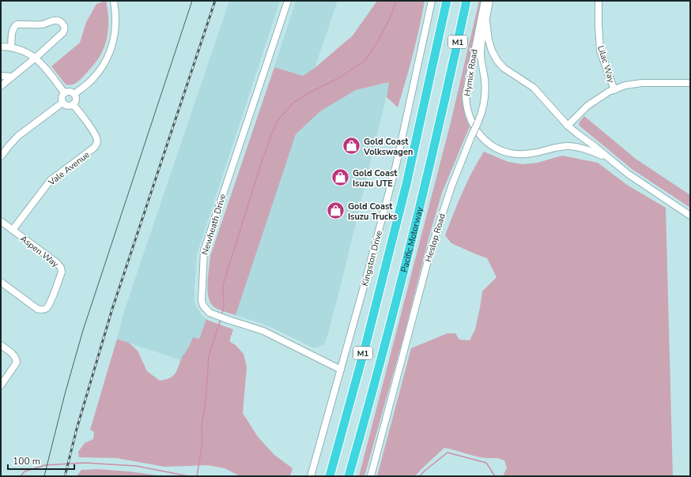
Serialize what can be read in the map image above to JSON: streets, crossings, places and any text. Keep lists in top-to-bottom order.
{
  "streets": {
    "highway": ["M1", "Pacific Motorway"],
    "street": [
      "Lilac Way",
      "Hymix Road",
      "Vale Avenue",
      "Newheath Drive",
      "Heslop Road",
      "Aspen Way",
      "Kingston Drive"
    ]
  },
  "crossings": [
    ["Hymix Road", "Heslop Road"],
    ["Vale Avenue", "Aspen Way"],
    ["Newheath Drive", "Kingston Drive"]
  ],
  "places": {
    "shop": ["Gold Coast Volkswagen", "Gold Coast Isuzu UTE", "Gold Coast Isuzu Trucks"]
  },
  "scale_bar": "100 m"
}
